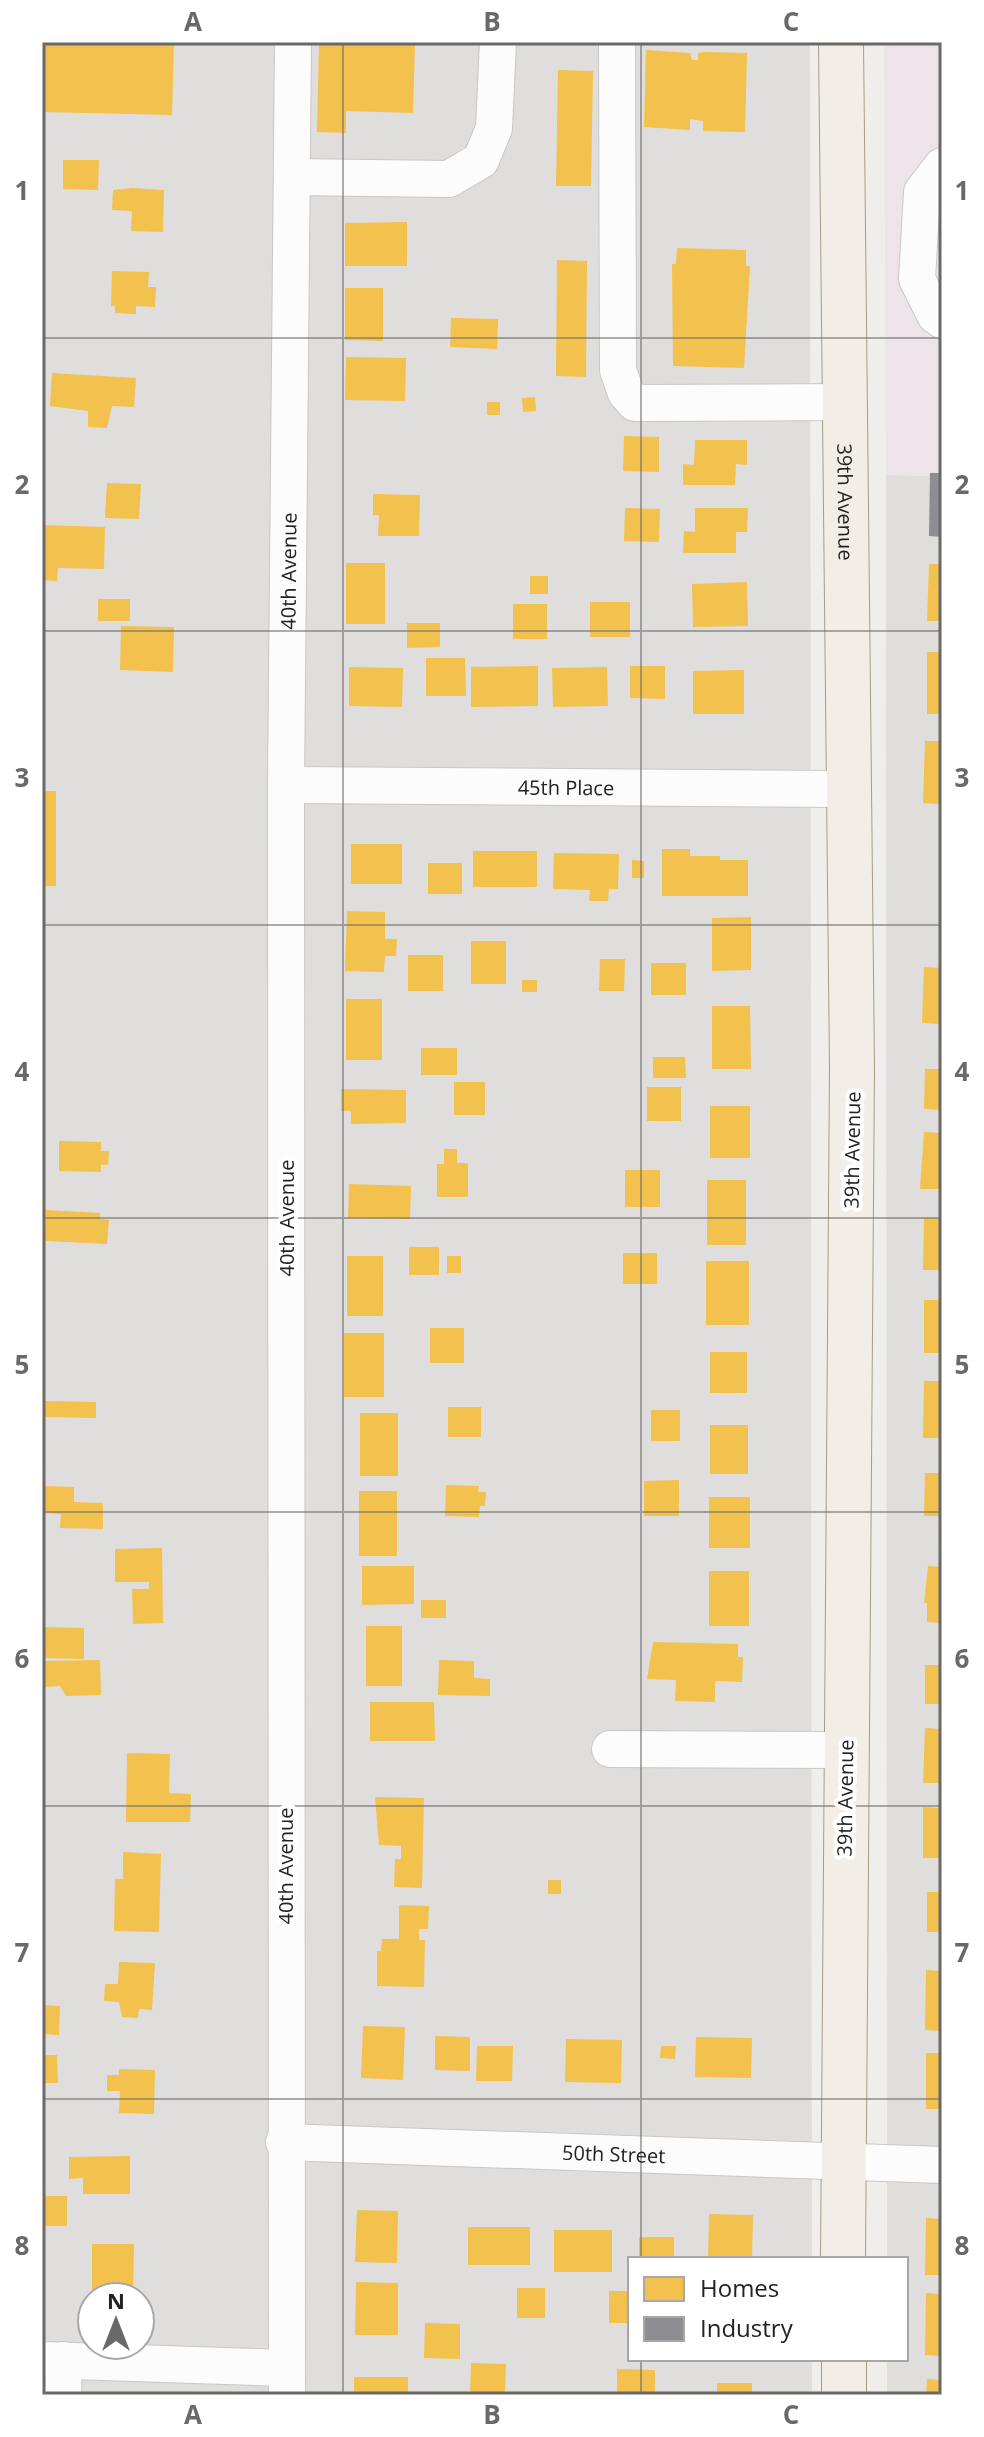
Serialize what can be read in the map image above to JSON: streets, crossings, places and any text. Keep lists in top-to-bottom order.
{
  "streets": {
    "main road": ["39th Avenue"],
    "street": ["40th Avenue", "45th Place", "50th Street"]
  },
  "crossings": [
    ["39th Avenue", "45th Place"],
    ["39th Avenue", "50th Street"],
    ["40th Avenue", "45th Place"],
    ["40th Avenue", "50th Street"]
  ],
  "legend": ["Homes", "Industry"],
  "north": "top",
  "grid": {
    "columns": ["A", "B", "C"],
    "rows": [
      "1",
      "2",
      "3",
      "4",
      "5",
      "6",
      "7",
      "8"
    ]
  }
}
